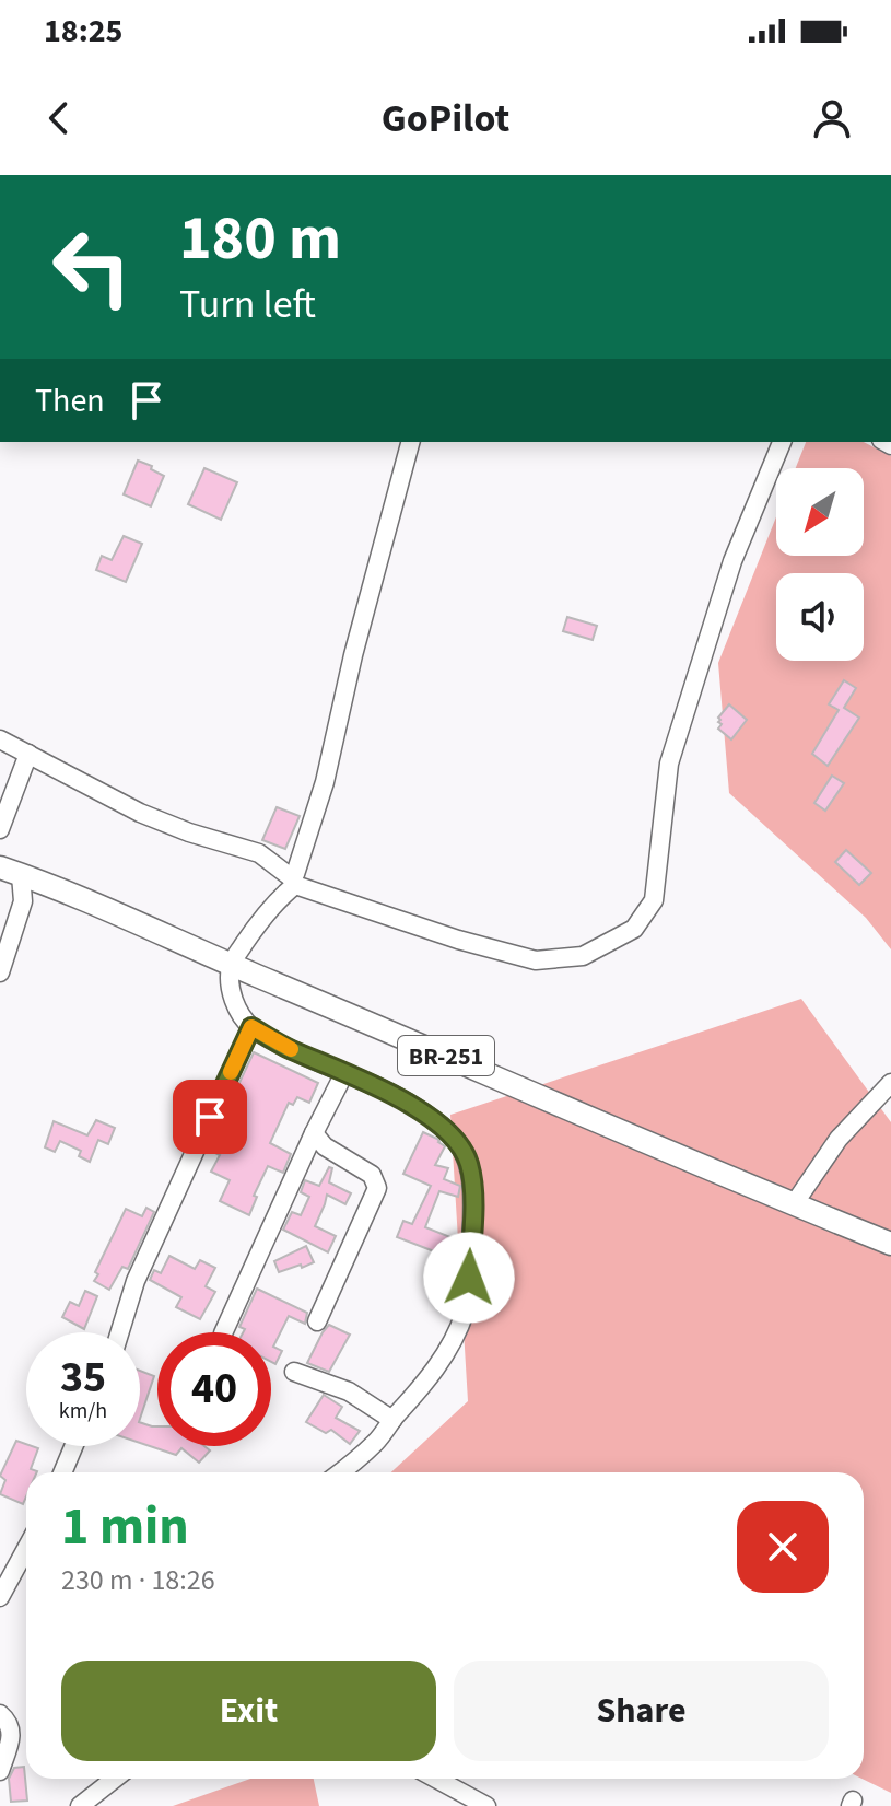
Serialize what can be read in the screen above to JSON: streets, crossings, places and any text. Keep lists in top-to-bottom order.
{
  "streets": {
    "main road": ["BR-251"]
  },
  "north": "bottom left",
  "page": {
    "status": "18:25",
    "header": "GoPilot",
    "turn": ["180 m", "Turn left"],
    "then": "Then",
    "speed": "35 km/h",
    "limit": "40",
    "heading": ["1 min", "230 m · 18:26"],
    "buttons": ["Exit", "Share"]
  }
}
